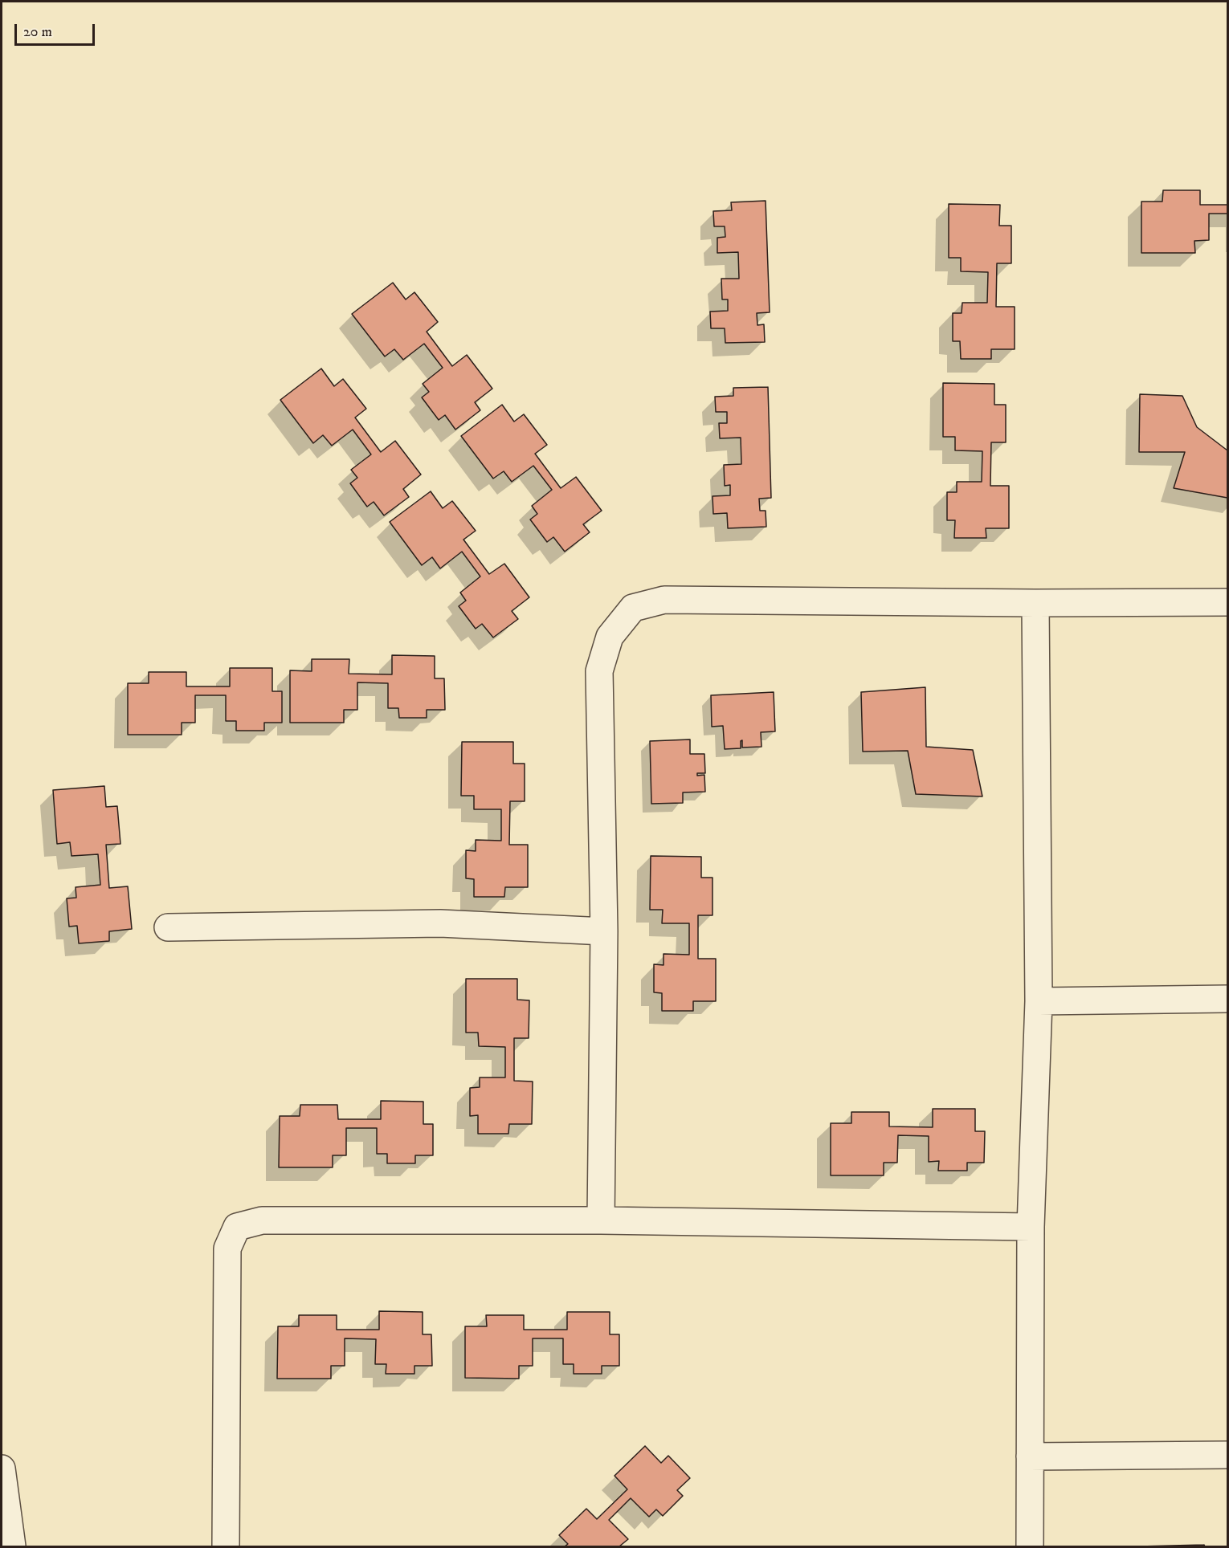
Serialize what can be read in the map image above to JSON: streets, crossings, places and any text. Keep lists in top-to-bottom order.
{
  "scale_bar": "20 m"
}
